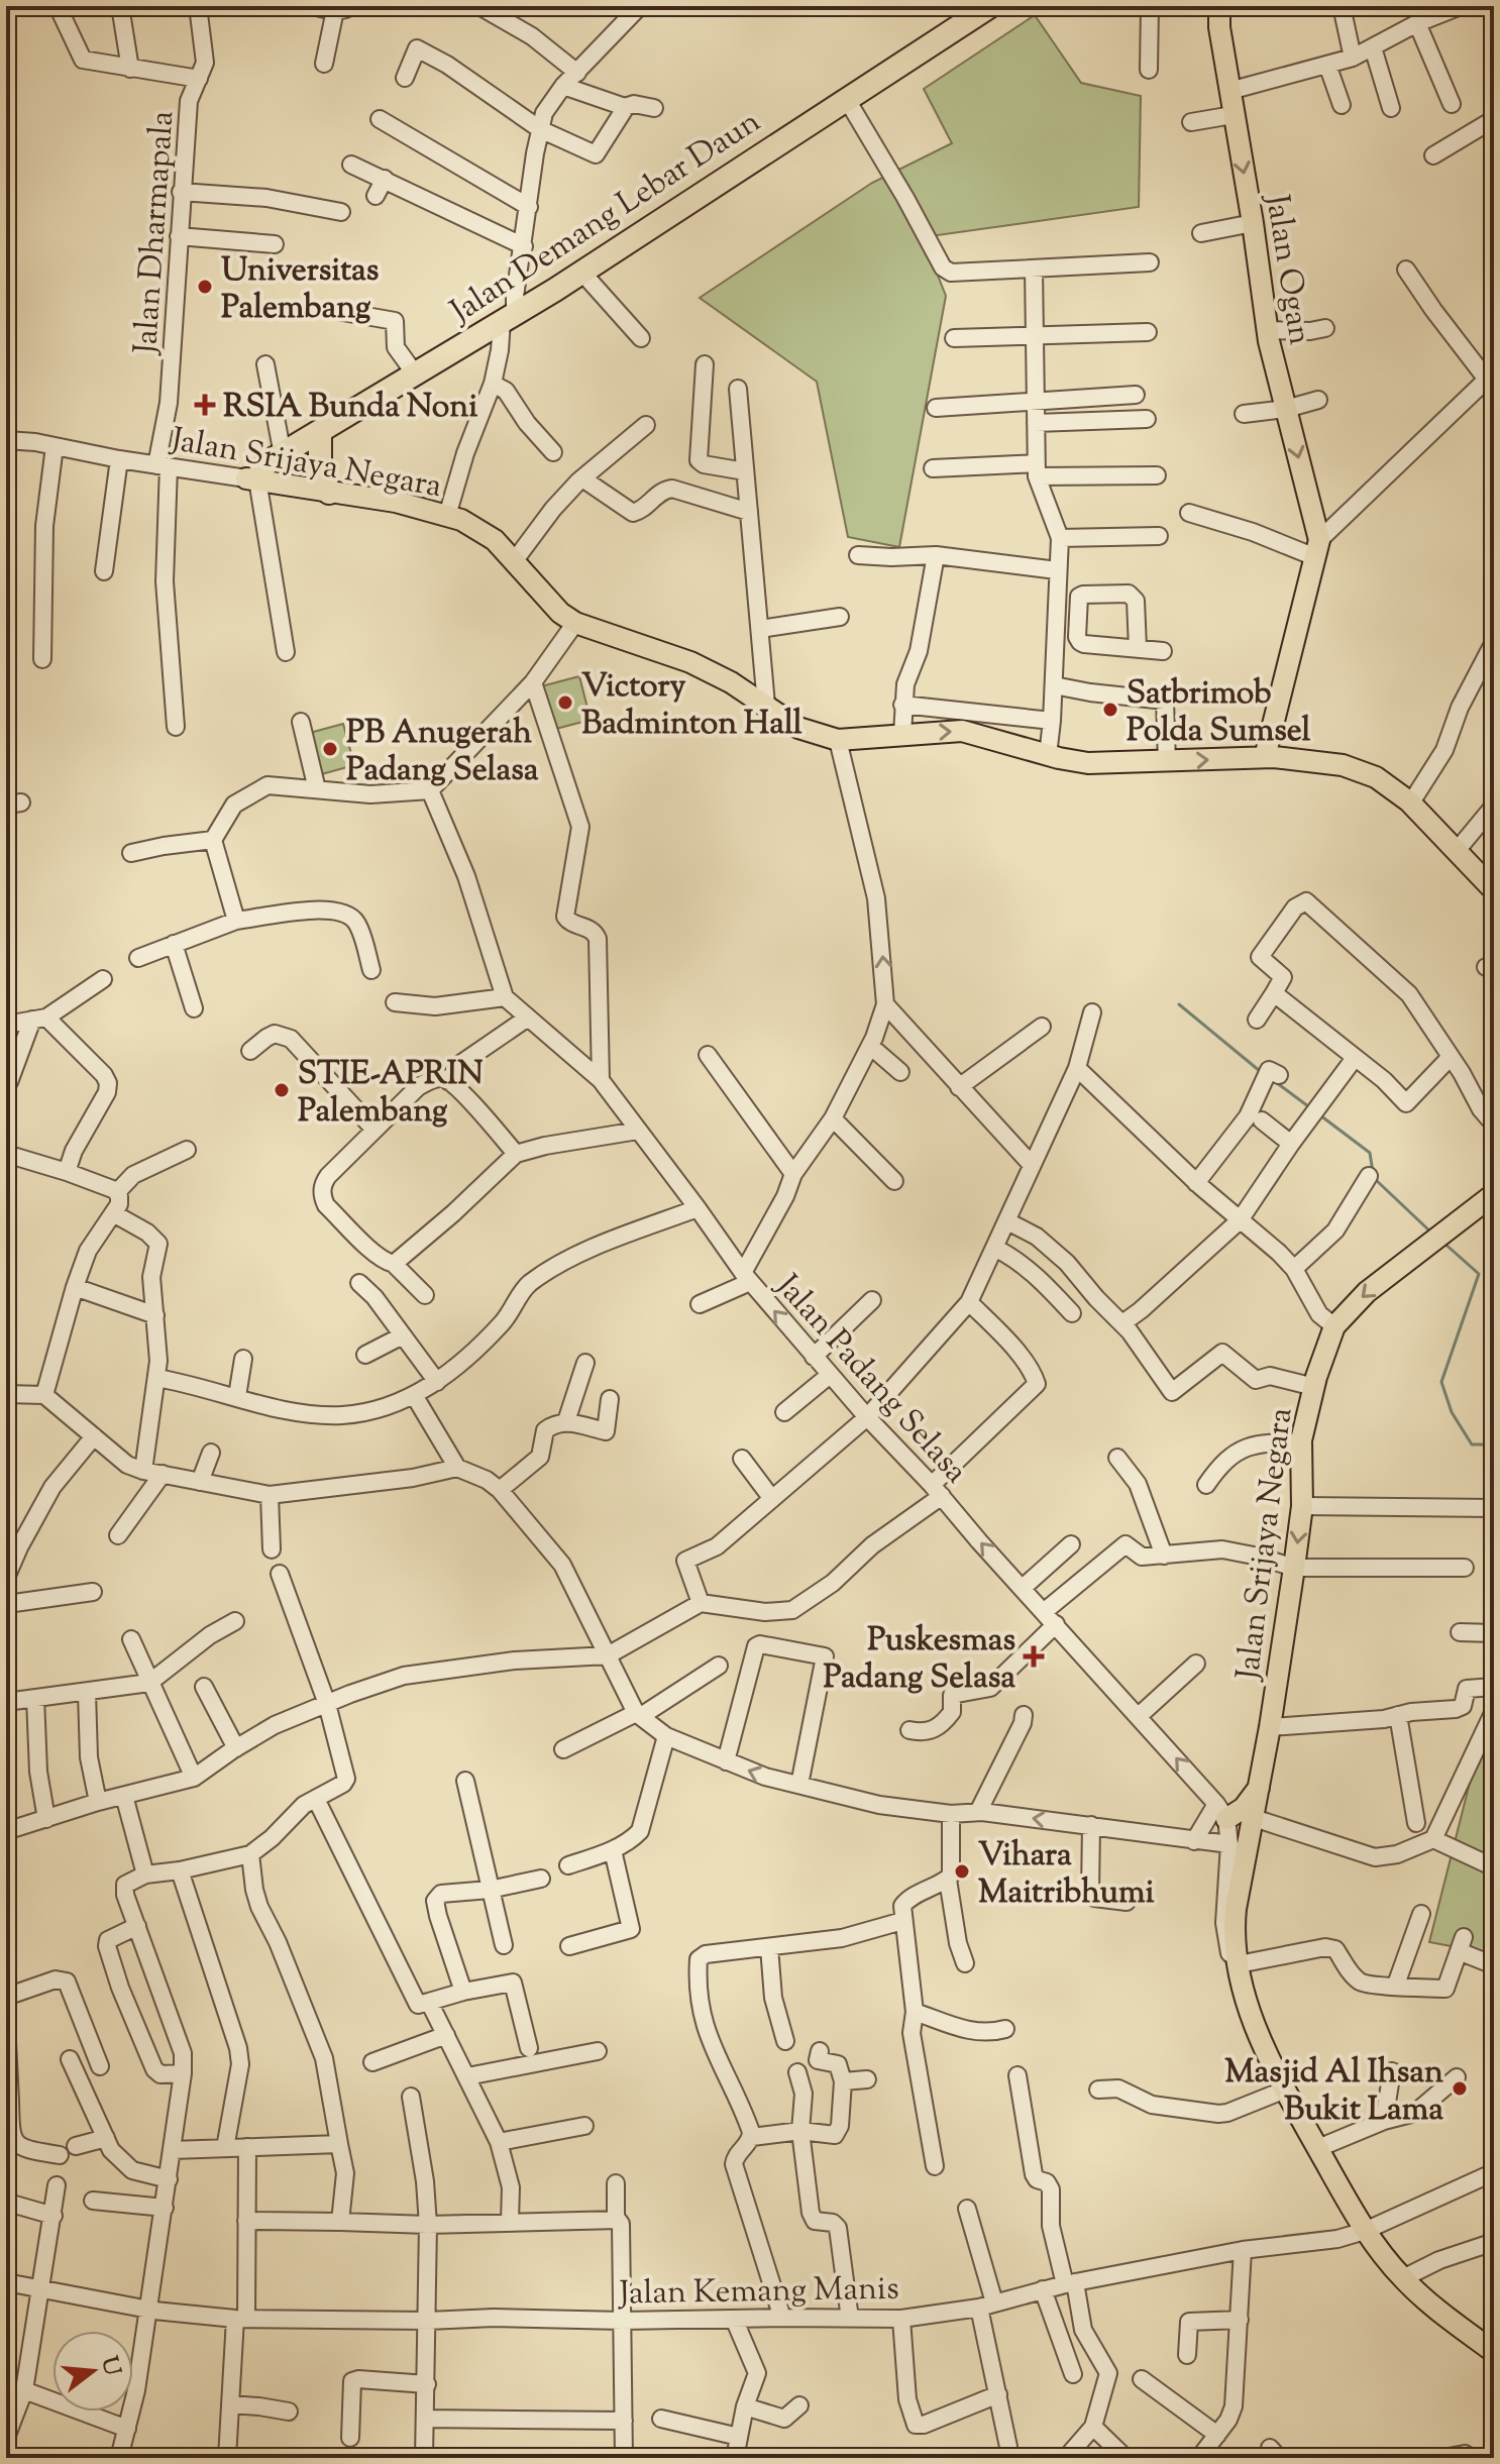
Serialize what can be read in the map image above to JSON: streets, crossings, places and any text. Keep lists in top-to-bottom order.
{
  "streets": {
    "highway": ["Jalan Demang Lebar Daun"],
    "main road": ["Jalan Ogan", "Jalan Srijaya Negara"],
    "street": ["Jalan Dharmapala", "Jalan Padang Selasa", "Jalan Kemang Manis"]
  },
  "crossings": [
    ["Jalan Demang Lebar Daun", "Jalan Srijaya Negara"],
    ["Jalan Dharmapala", "Jalan Srijaya Negara"],
    ["Jalan Ogan", "Jalan Srijaya Negara"],
    ["Jalan Srijaya Negara", "Jalan Padang Selasa"],
    ["Jalan Srijaya Negara", "Jalan Kemang Manis"]
  ],
  "one_way": ["Jalan Padang Selasa"],
  "places": {
    "other": [
      "Universitas Palembang",
      "Victory Badminton Hall",
      "Satbrimob Polda Sumsel",
      "PB Anugerah Padang Selasa",
      "STIE-APRIN Palembang",
      "Vihara Maitribhumi",
      "Masjid Al Ihsan Bukit Lama"
    ],
    "health": ["RSIA Bunda Noni", "Puskesmas Padang Selasa"]
  },
  "north": "right"
}
